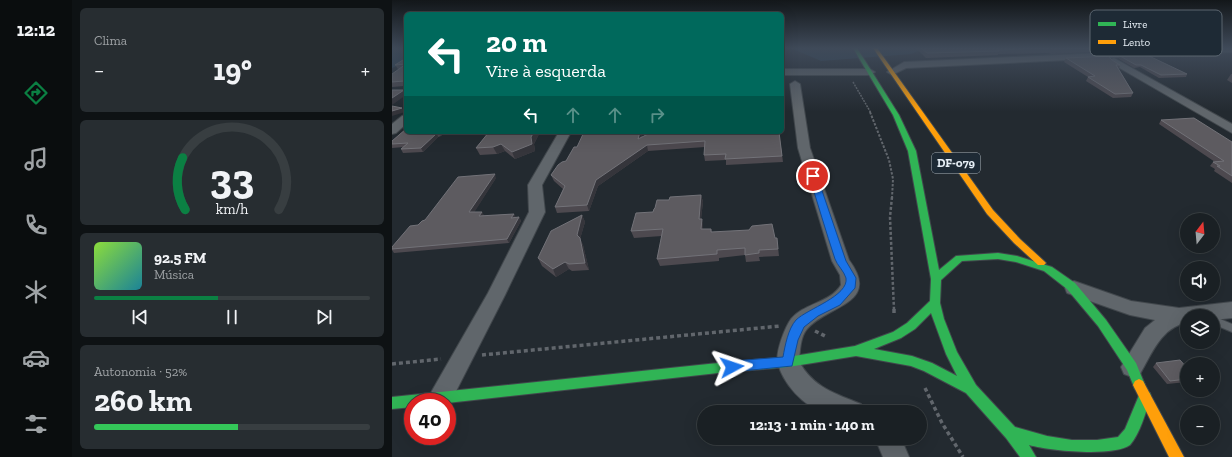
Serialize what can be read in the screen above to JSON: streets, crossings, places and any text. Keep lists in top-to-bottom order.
{
  "streets": {
    "main road": ["DF-079"]
  },
  "legend": ["Livre", "Lento"],
  "north": "top",
  "page": {
    "tabs": "12:12",
    "tile": [
      "Clima",
      ["Autonomia · 52%", "260 km"]
    ],
    "turn": ["20 m", "Vire à esquerda"],
    "heat": ["−", "19°", "+"],
    "map_buttons": ["+", "−"],
    "song": ["92.5 FM", "Música"],
    "limit": "40",
    "trip": "12:13 · 1 min · 140 m",
    "gauge": ["33", "km/h"]
  }
}
